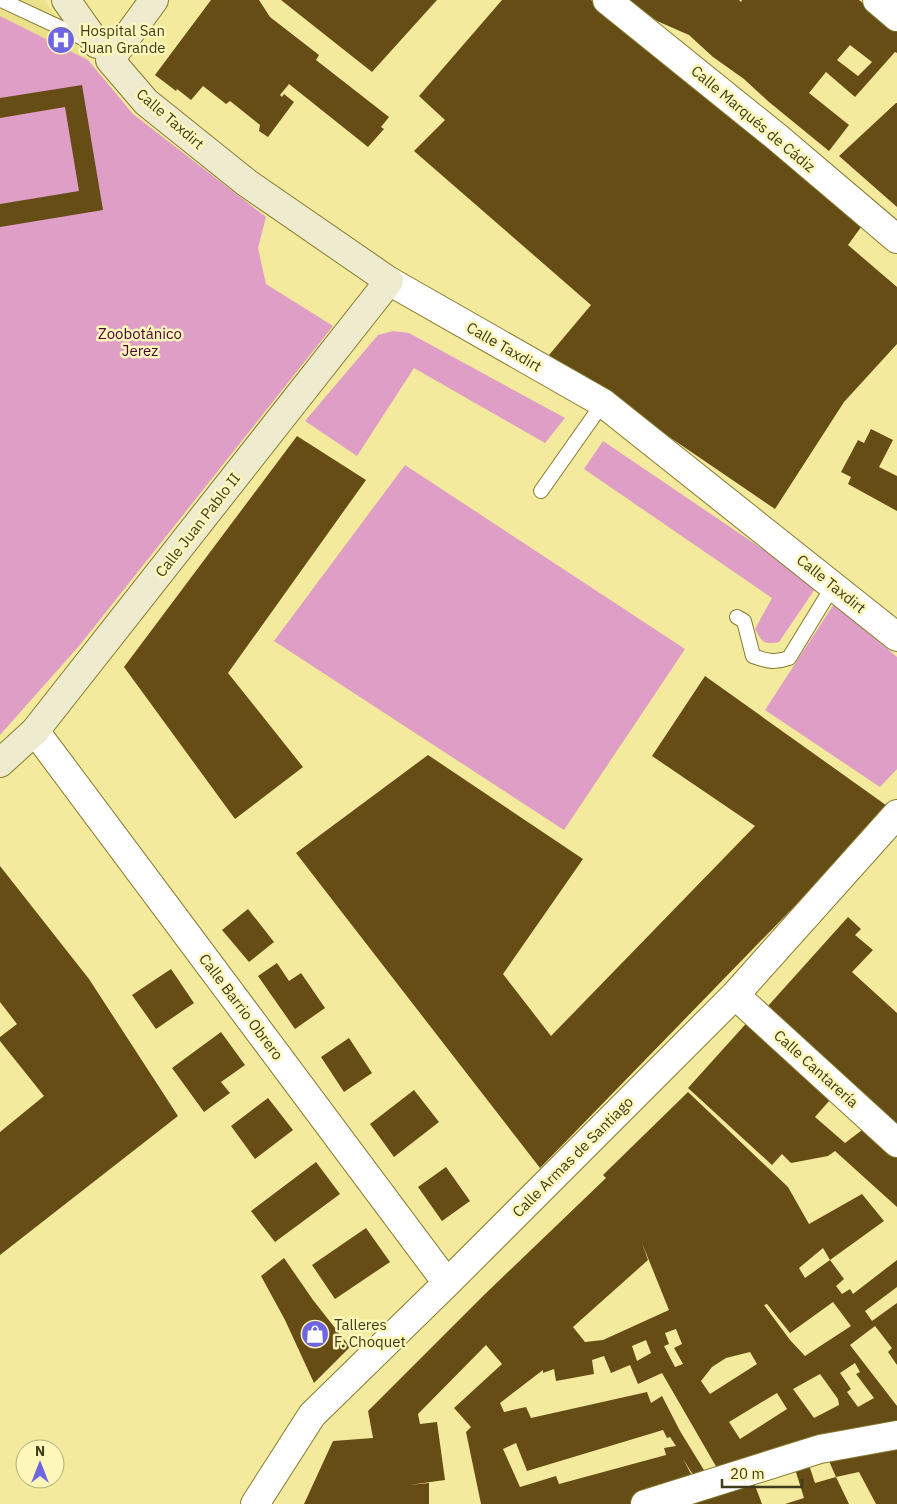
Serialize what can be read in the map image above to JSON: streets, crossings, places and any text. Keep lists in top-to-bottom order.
{
  "streets": {
    "main road": ["Calle Taxdirt", "Calle Juan Pablo II"],
    "street": [
      "Calle Marqués de Cádiz",
      "Calle Barrio Obrero",
      "Calle Cantarería",
      "Calle Armas de Santiago"
    ]
  },
  "crossings": [
    ["Calle Taxdirt", "Calle Juan Pablo II"],
    ["Calle Juan Pablo II", "Calle Barrio Obrero"],
    ["Calle Barrio Obrero", "Calle Armas de Santiago"],
    ["Calle Cantarería", "Calle Armas de Santiago"]
  ],
  "parks": ["Zoobotánico Jerez"],
  "places": {
    "hospital": ["Hospital San Juan Grande"],
    "shop": ["Talleres F. Choquet"]
  },
  "scale_bar": "20 m",
  "north": "top"
}
